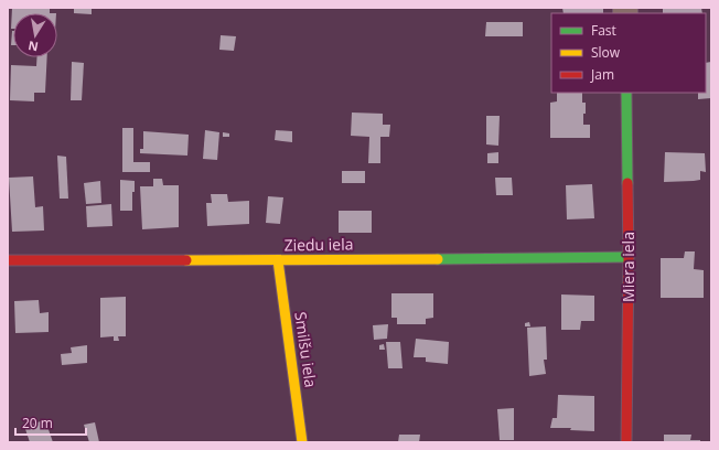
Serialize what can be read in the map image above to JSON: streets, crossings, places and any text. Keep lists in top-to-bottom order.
{
  "streets": {
    "street": ["Ziedu iela", "Miera iela", "Smilšu iela"]
  },
  "crossings": [
    ["Ziedu iela", "Miera iela"],
    ["Ziedu iela", "Smilšu iela"]
  ],
  "legend": ["Fast", "Slow", "Jam"],
  "scale_bar": "20 m",
  "north": "bottom"
}
